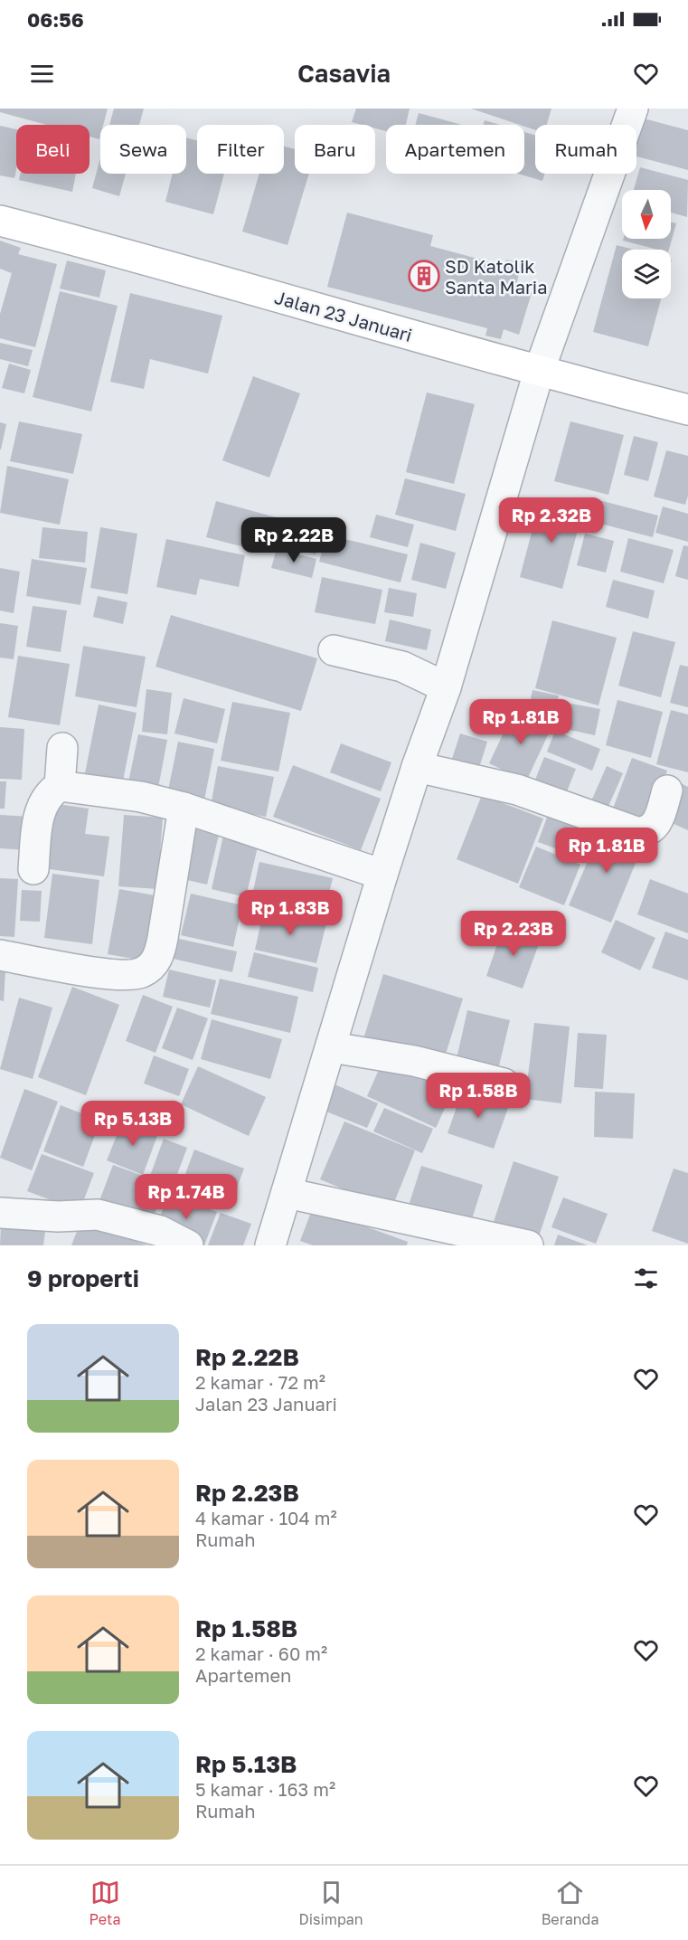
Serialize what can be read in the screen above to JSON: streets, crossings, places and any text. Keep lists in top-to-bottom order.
{
  "streets": {
    "street": ["Jalan 23 Januari"]
  },
  "places": {
    "building": ["SD Katolik Santa Maria"]
  },
  "north": "bottom",
  "page": {
    "status": "06:56",
    "header": "Casavia",
    "chip": [
      "Beli",
      "Sewa",
      "Filter",
      "Baru",
      "Apartemen",
      "Rumah"
    ],
    "price": [
      "Rp 2.32B",
      "Rp 2.22B",
      "Rp 1.81B",
      "Rp 1.81B",
      "Rp 1.83B",
      "Rp 2.23B",
      "Rp 1.58B",
      "Rp 5.13B",
      "Rp 1.74B"
    ],
    "heading": "9 properti",
    "list": [
      {
        "name": "Rp 2.22B",
        "note": "2 kamar · 72 m² · Jalan 23 Januari"
      },
      {
        "name": "Rp 2.23B",
        "note": "4 kamar · 104 m² · Rumah"
      },
      {
        "name": "Rp 1.58B",
        "note": "2 kamar · 60 m² · Apartemen"
      },
      {
        "name": "Rp 5.13B",
        "note": "5 kamar · 163 m² · Rumah"
      }
    ],
    "tabs": ["Peta", "Disimpan", "Beranda"]
  }
}
